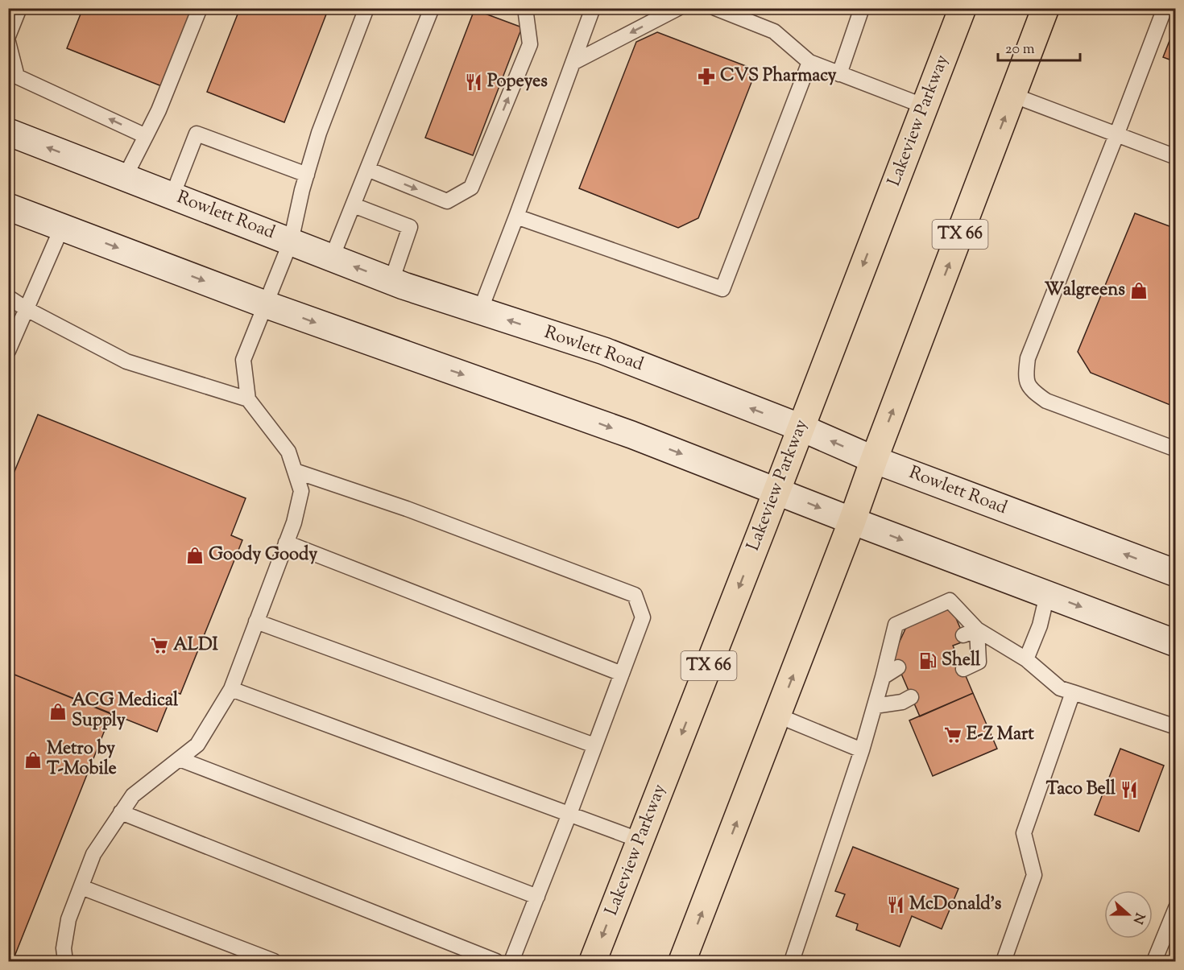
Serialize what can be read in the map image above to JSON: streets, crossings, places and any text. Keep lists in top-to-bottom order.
{
  "streets": {
    "main road": ["Lakeview Parkway", "Rowlett Road", "TX 66"]
  },
  "crossings": [
    ["Lakeview Parkway", "Rowlett Road"],
    ["Rowlett Road", "TX 66"]
  ],
  "places": {
    "pharmacy": ["CVS Pharmacy"],
    "restaurant": ["Popeyes", "Taco Bell", "McDonald's"],
    "shop": [
      "Walgreens",
      "Goody Goody",
      "ACG Medical Supply",
      "Metro by T-Mobile"
    ],
    "supermarket": ["ALDI", "E-Z Mart"],
    "fuel station": ["Shell"]
  },
  "scale_bar": "20 m",
  "north": "right"
}
